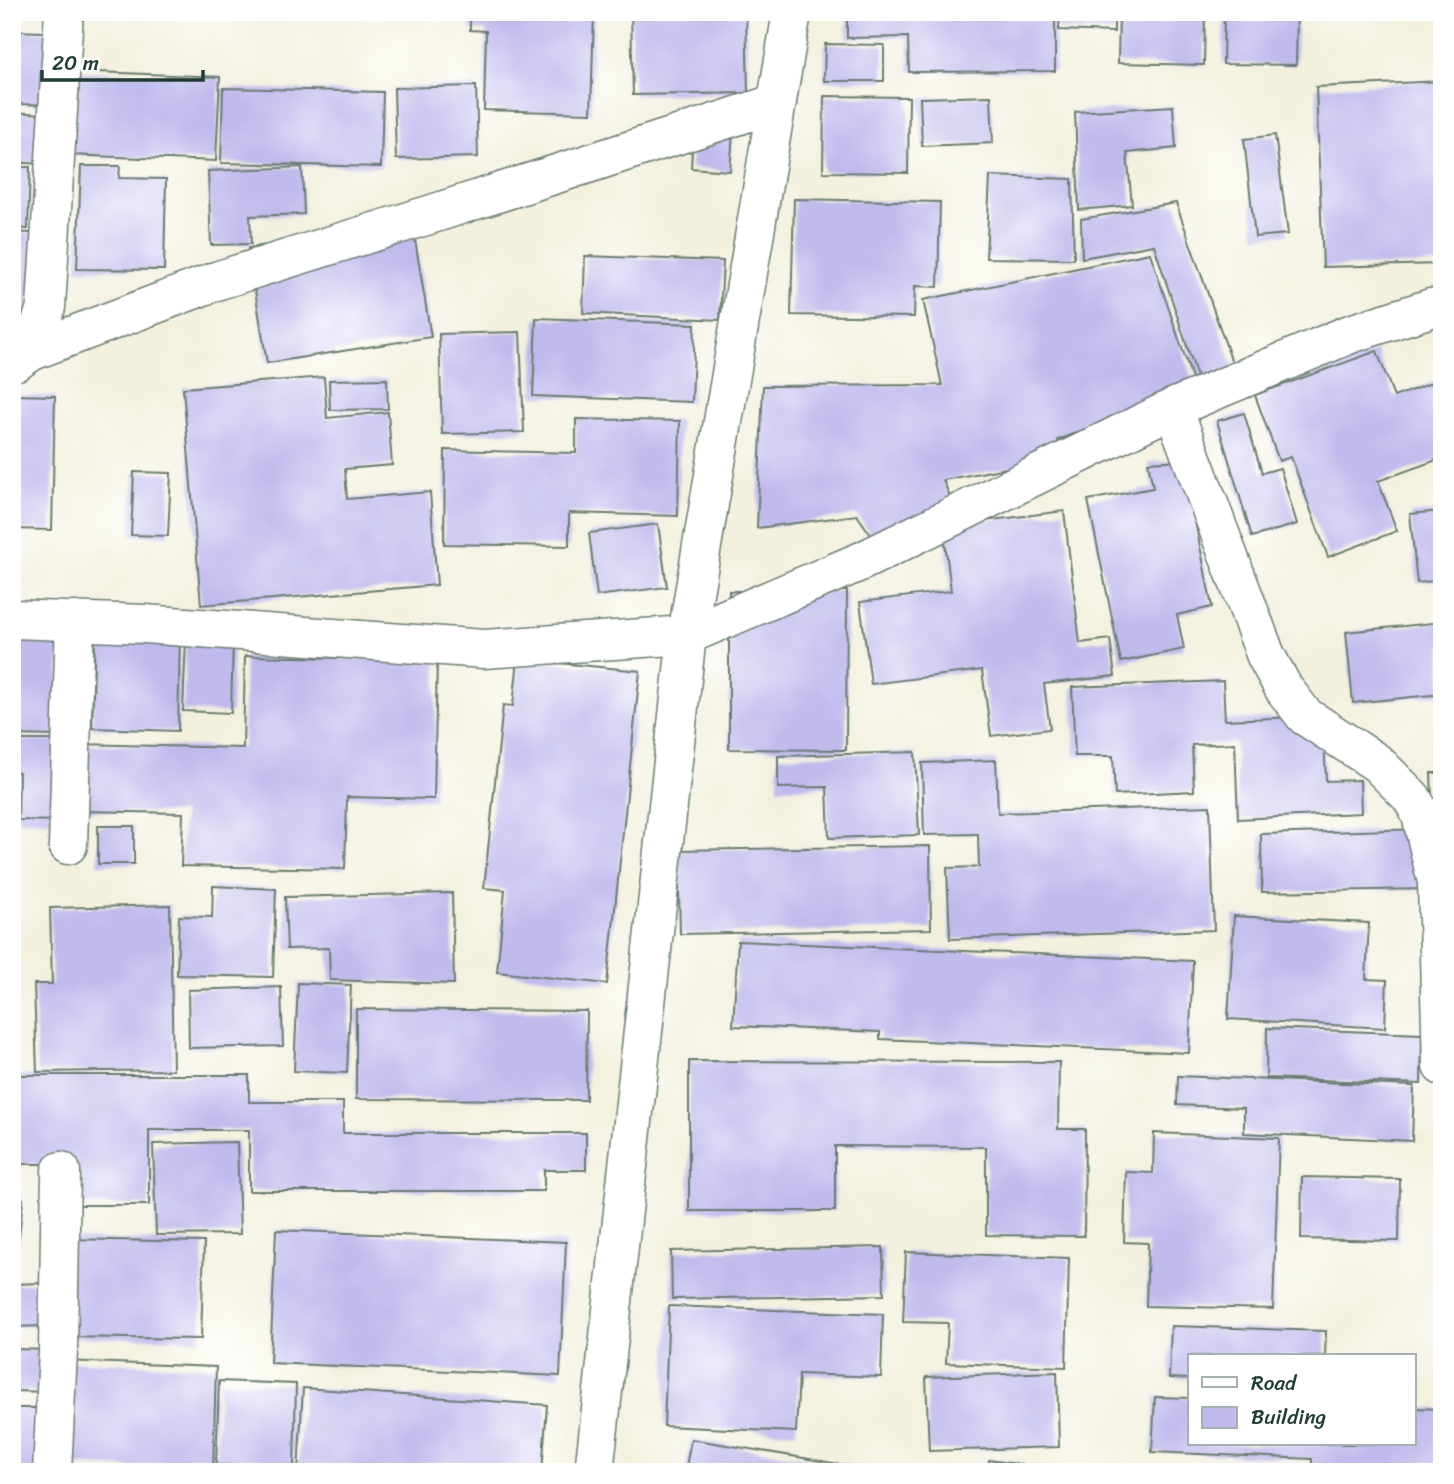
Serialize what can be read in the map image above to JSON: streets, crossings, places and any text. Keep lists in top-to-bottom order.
{
  "legend": ["Road", "Building"],
  "scale_bar": "20 m"
}
